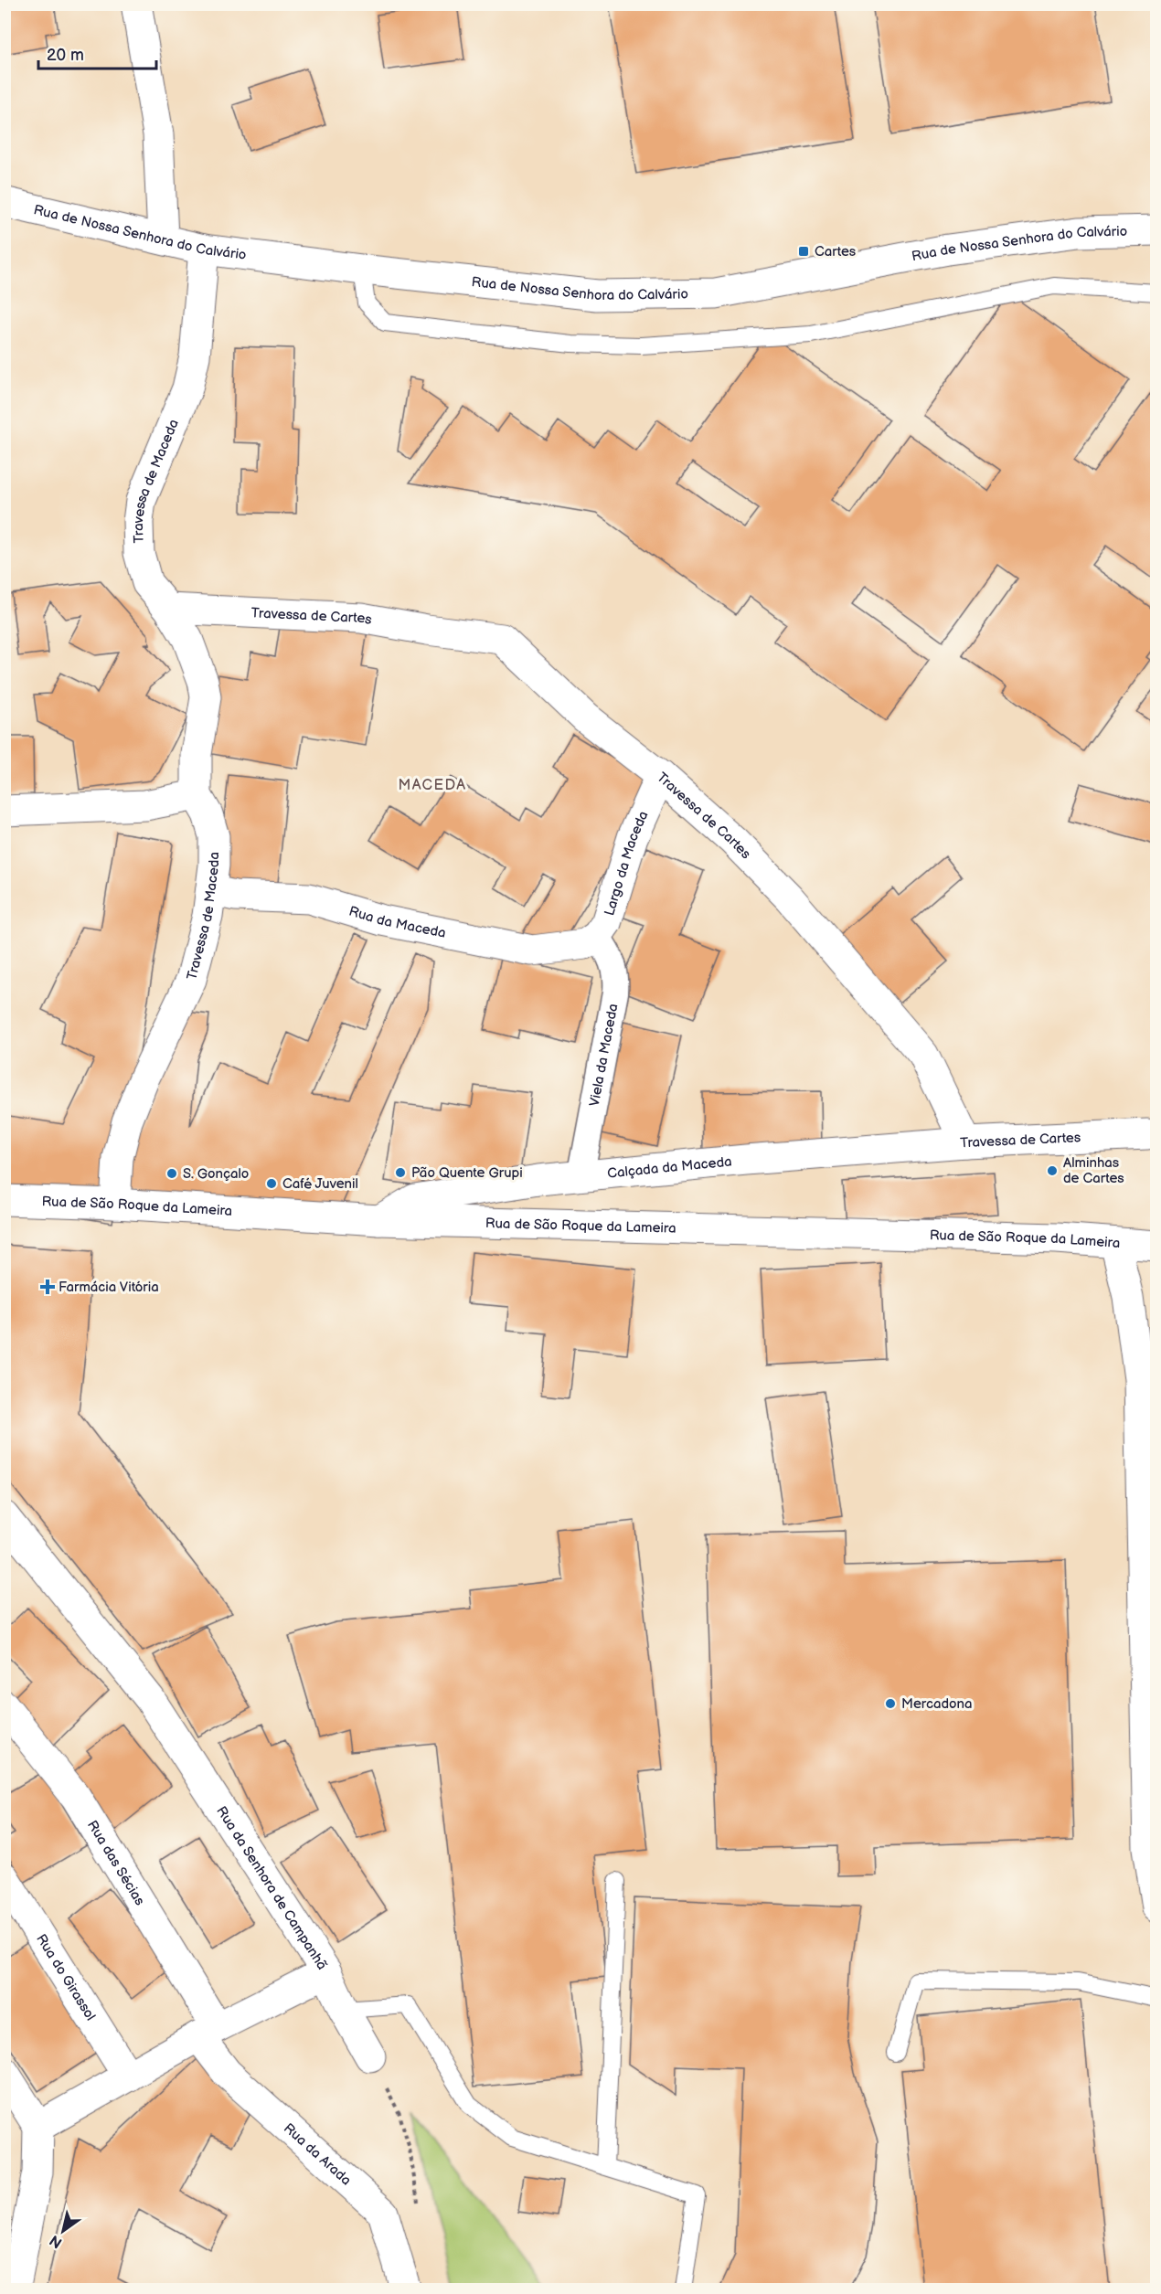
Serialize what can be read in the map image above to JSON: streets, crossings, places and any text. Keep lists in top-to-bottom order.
{
  "streets": {
    "street": [
      "Rua de Nossa Senhora do Calvário",
      "Travessa de Maceda",
      "Travessa de Cartes",
      "Largo da Maceda",
      "Rua da Maceda",
      "Viela da Maceda",
      "Calçada da Maceda",
      "Rua de São Roque da Lameira",
      "Rua das Sécias",
      "Rua da Senhora de Campanhã",
      "Rua do Girassol",
      "Rua da Arada"
    ]
  },
  "crossings": [
    ["Rua de Nossa Senhora do Calvário", "Travessa de Maceda"],
    ["Travessa de Maceda", "Travessa de Cartes"],
    ["Travessa de Maceda", "Rua da Maceda"],
    ["Travessa de Maceda", "Rua de São Roque da Lameira"],
    ["Travessa de Cartes", "Largo da Maceda"],
    ["Travessa de Cartes", "Calçada da Maceda"],
    ["Largo da Maceda", "Rua da Maceda"],
    ["Largo da Maceda", "Viela da Maceda"],
    ["Rua da Maceda", "Viela da Maceda"],
    ["Viela da Maceda", "Calçada da Maceda"],
    ["Calçada da Maceda", "Rua de São Roque da Lameira"],
    ["Rua das Sécias", "Rua da Senhora de Campanhã"],
    ["Rua das Sécias", "Rua da Arada"],
    ["Rua da Senhora de Campanhã", "Rua do Girassol"],
    ["Rua da Senhora de Campanhã", "Rua da Arada"]
  ],
  "districts": ["MACEDA"],
  "places": {
    "transit": ["Cartes"],
    "other": [
      "Alminhas de Cartes",
      "Pão Quente Grupi",
      "S. Gonçalo",
      "Café Juvenil",
      "Mercadona"
    ],
    "health": ["Farmácia Vitória"]
  },
  "scale_bar": "20 m",
  "north": "bottom left"
}
